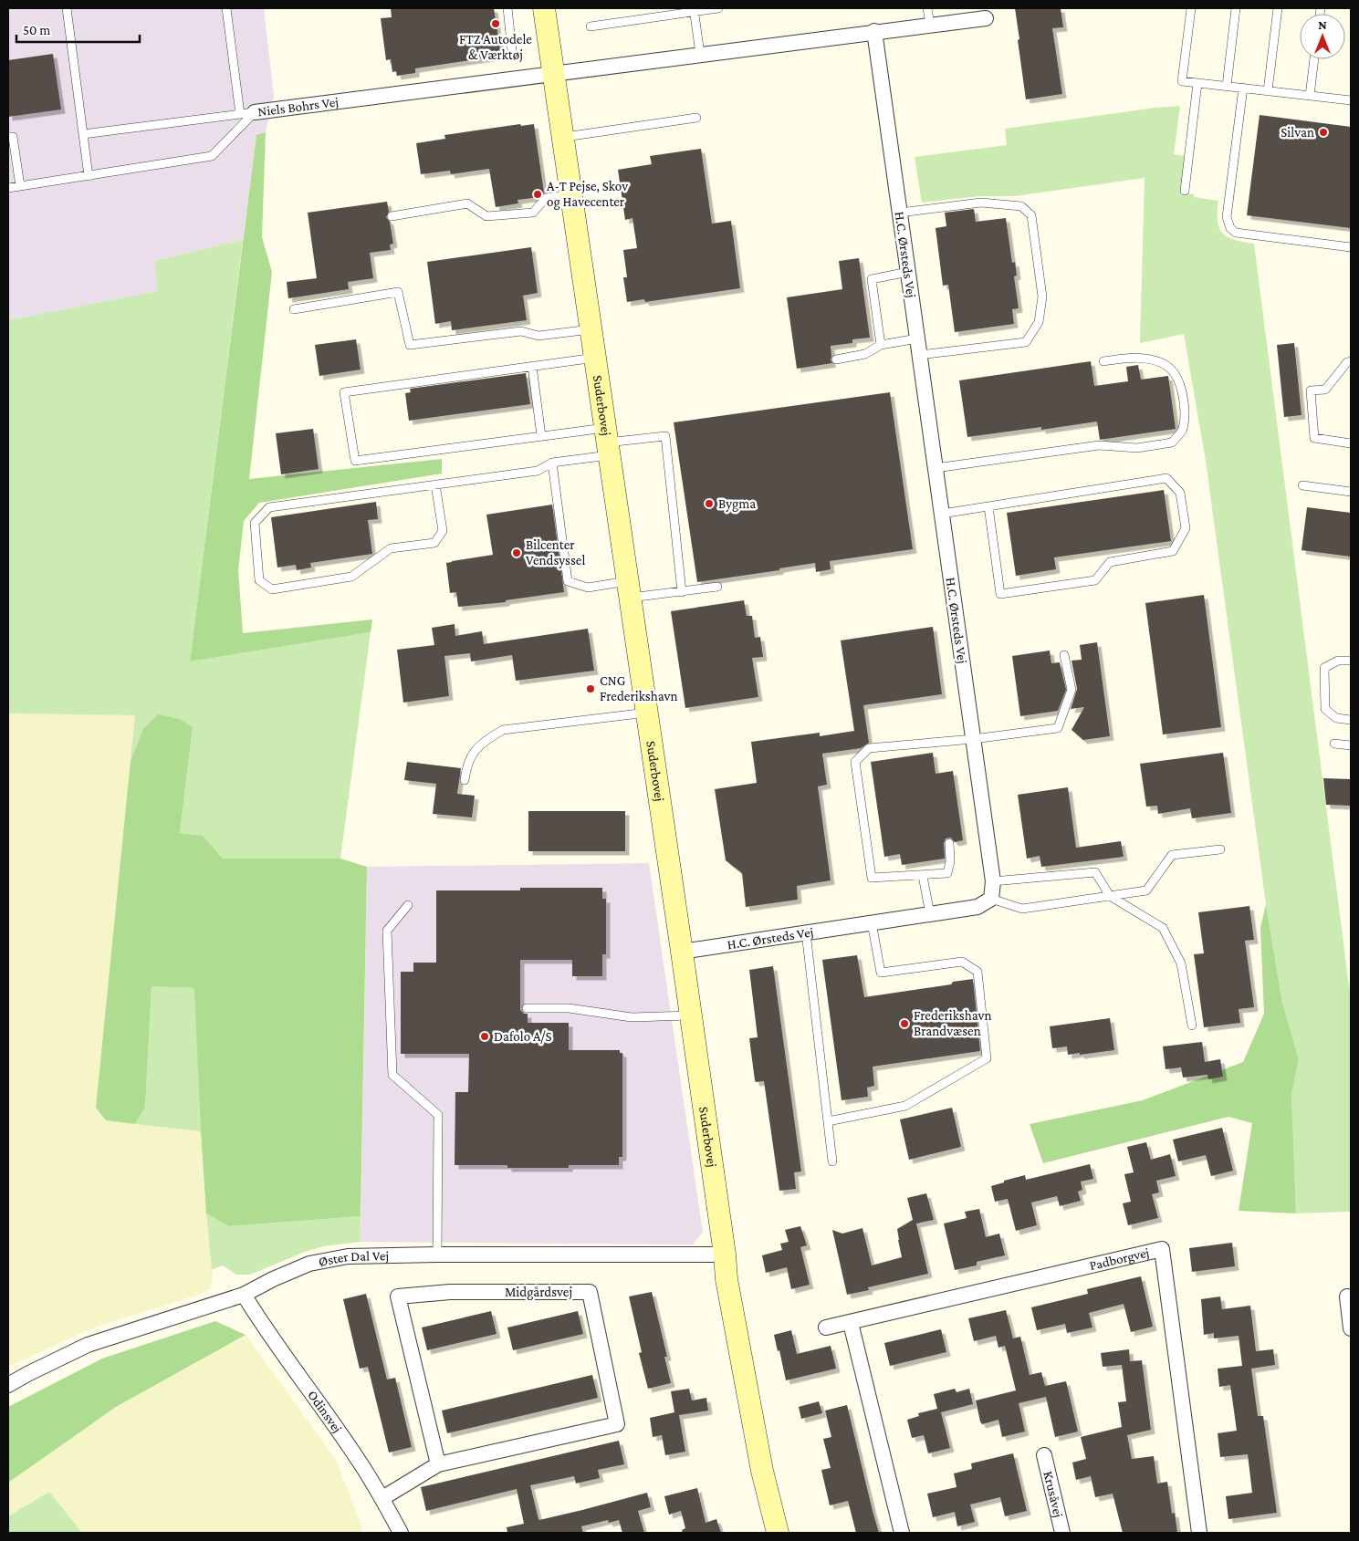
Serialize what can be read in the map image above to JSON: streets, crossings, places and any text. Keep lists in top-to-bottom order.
{
  "streets": {
    "street": [
      "Niels Bohrs Vej",
      "H.C. Ørsteds Vej",
      "Suderbovej",
      "Øster Dal Vej",
      "Padborgvej",
      "Midgårdsvej",
      "Odinsvej",
      "Krusåvej"
    ]
  },
  "crossings": [
    ["Niels Bohrs Vej", "Suderbovej"],
    ["H.C. Ørsteds Vej", "Suderbovej"],
    ["Suderbovej", "Øster Dal Vej"],
    ["Øster Dal Vej", "Odinsvej"],
    ["Midgårdsvej", "Odinsvej"]
  ],
  "places": [
    "FTZ Autodele & Værktøj",
    "Silvan",
    "A-T Pejse, Skov og Havecenter",
    "Bygma",
    "Bilcenter Vendsyssel",
    "CNG Frederikshavn",
    "Frederikshavn Brandvæsen",
    "Dafolo A/S"
  ],
  "scale_bar": "50 m",
  "north": "top"
}
